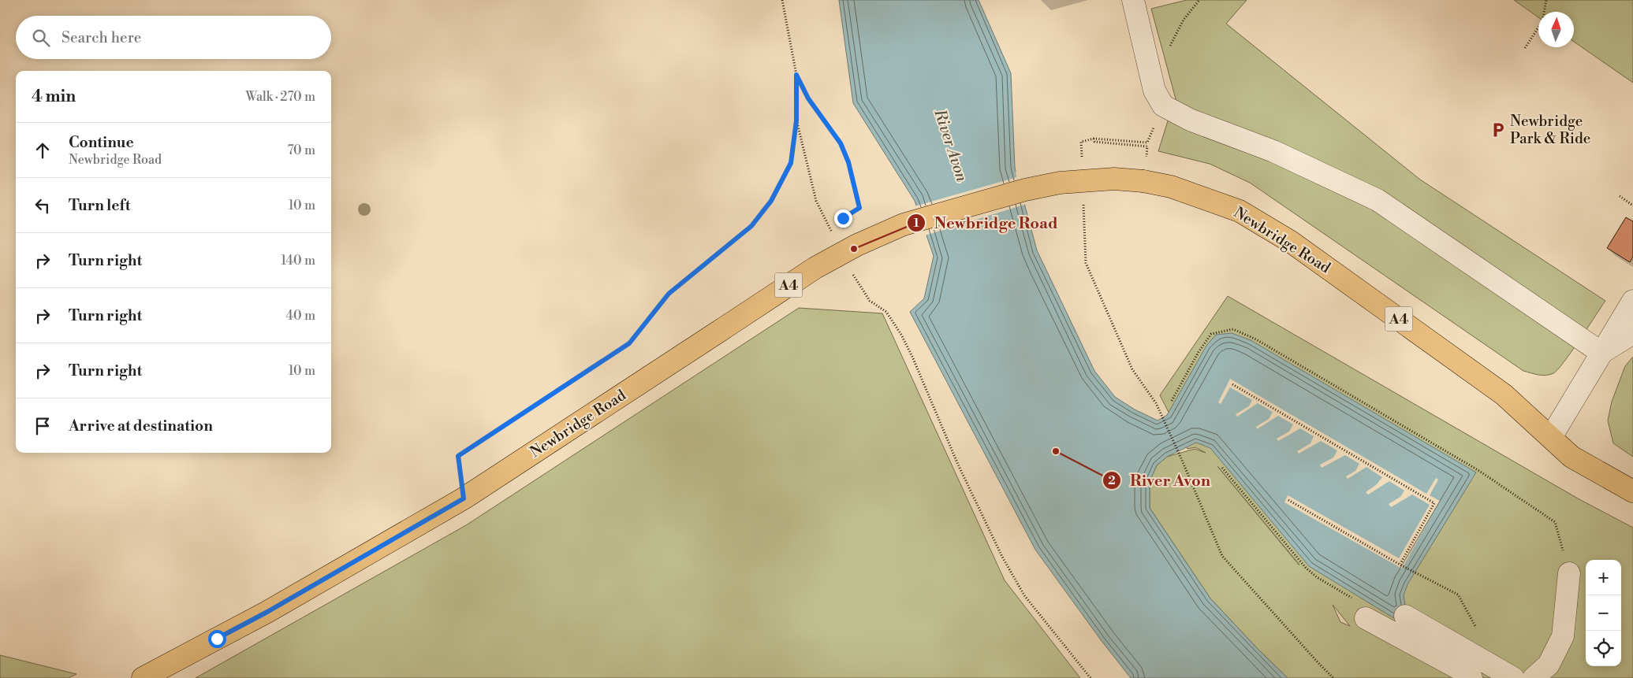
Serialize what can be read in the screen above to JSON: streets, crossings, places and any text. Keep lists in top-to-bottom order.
{
  "streets": {
    "main road": ["Newbridge Road", "A4"]
  },
  "water": ["River Avon"],
  "places": {
    "parking": ["Newbridge Park & Ride"],
    "other": ["Newbridge Road", "River Avon"]
  },
  "north": "top",
  "page": {
    "search": "Search here",
    "heading": ["4 min", "Walk · 270 m"],
    "list": [
      ["Continue", "Newbridge Road", "70 m"],
      ["Turn left", "10 m"],
      ["Turn right", "140 m"],
      ["Turn right", "40 m"],
      ["Turn right", "10 m"],
      "Arrive at destination"
    ],
    "map_buttons": ["+", "−"]
  }
}
